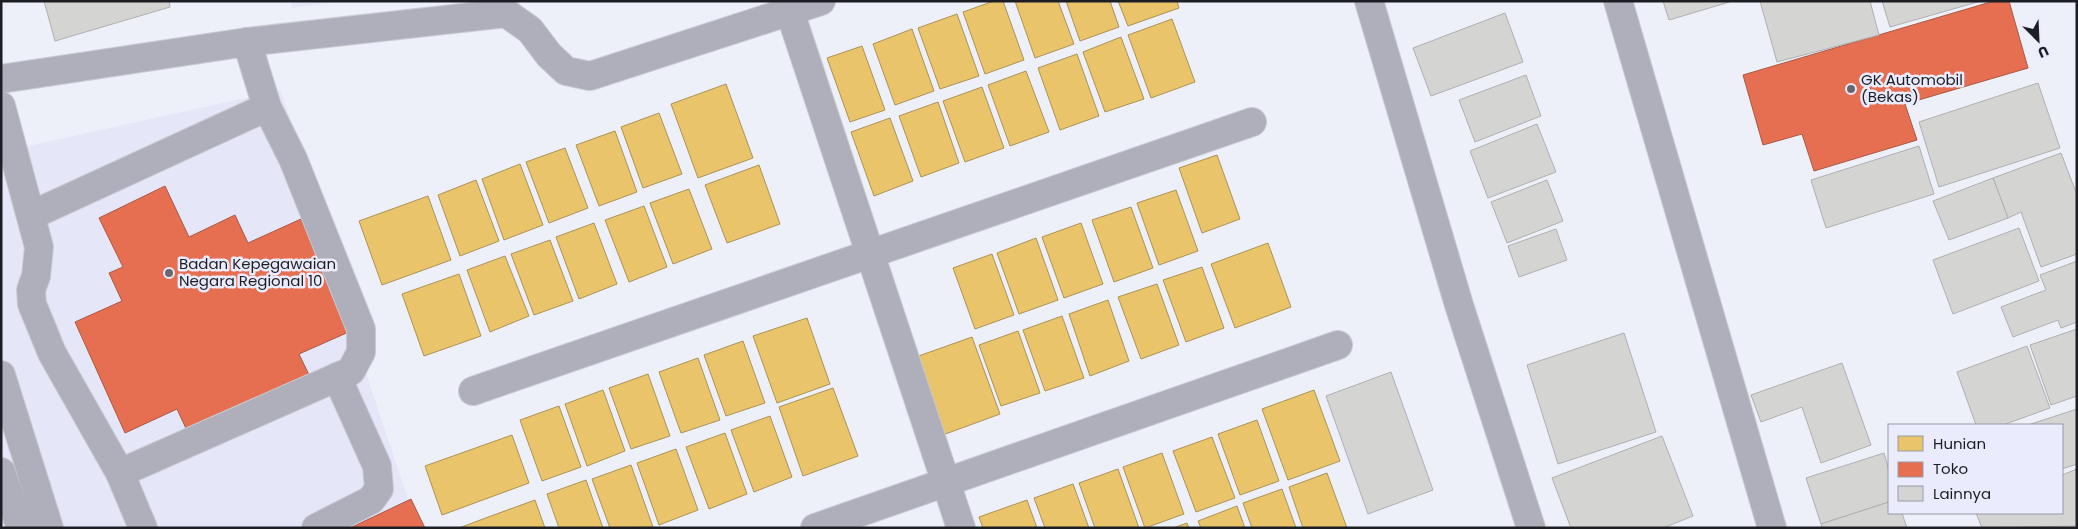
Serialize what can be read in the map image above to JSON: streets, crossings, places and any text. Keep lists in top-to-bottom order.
{
  "places": ["GK Automobil (Bekas)", "Badan Kepegawaian Negara Regional 10"],
  "legend": ["Hunian", "Toko", "Lainnya"],
  "north": "bottom right"
}
